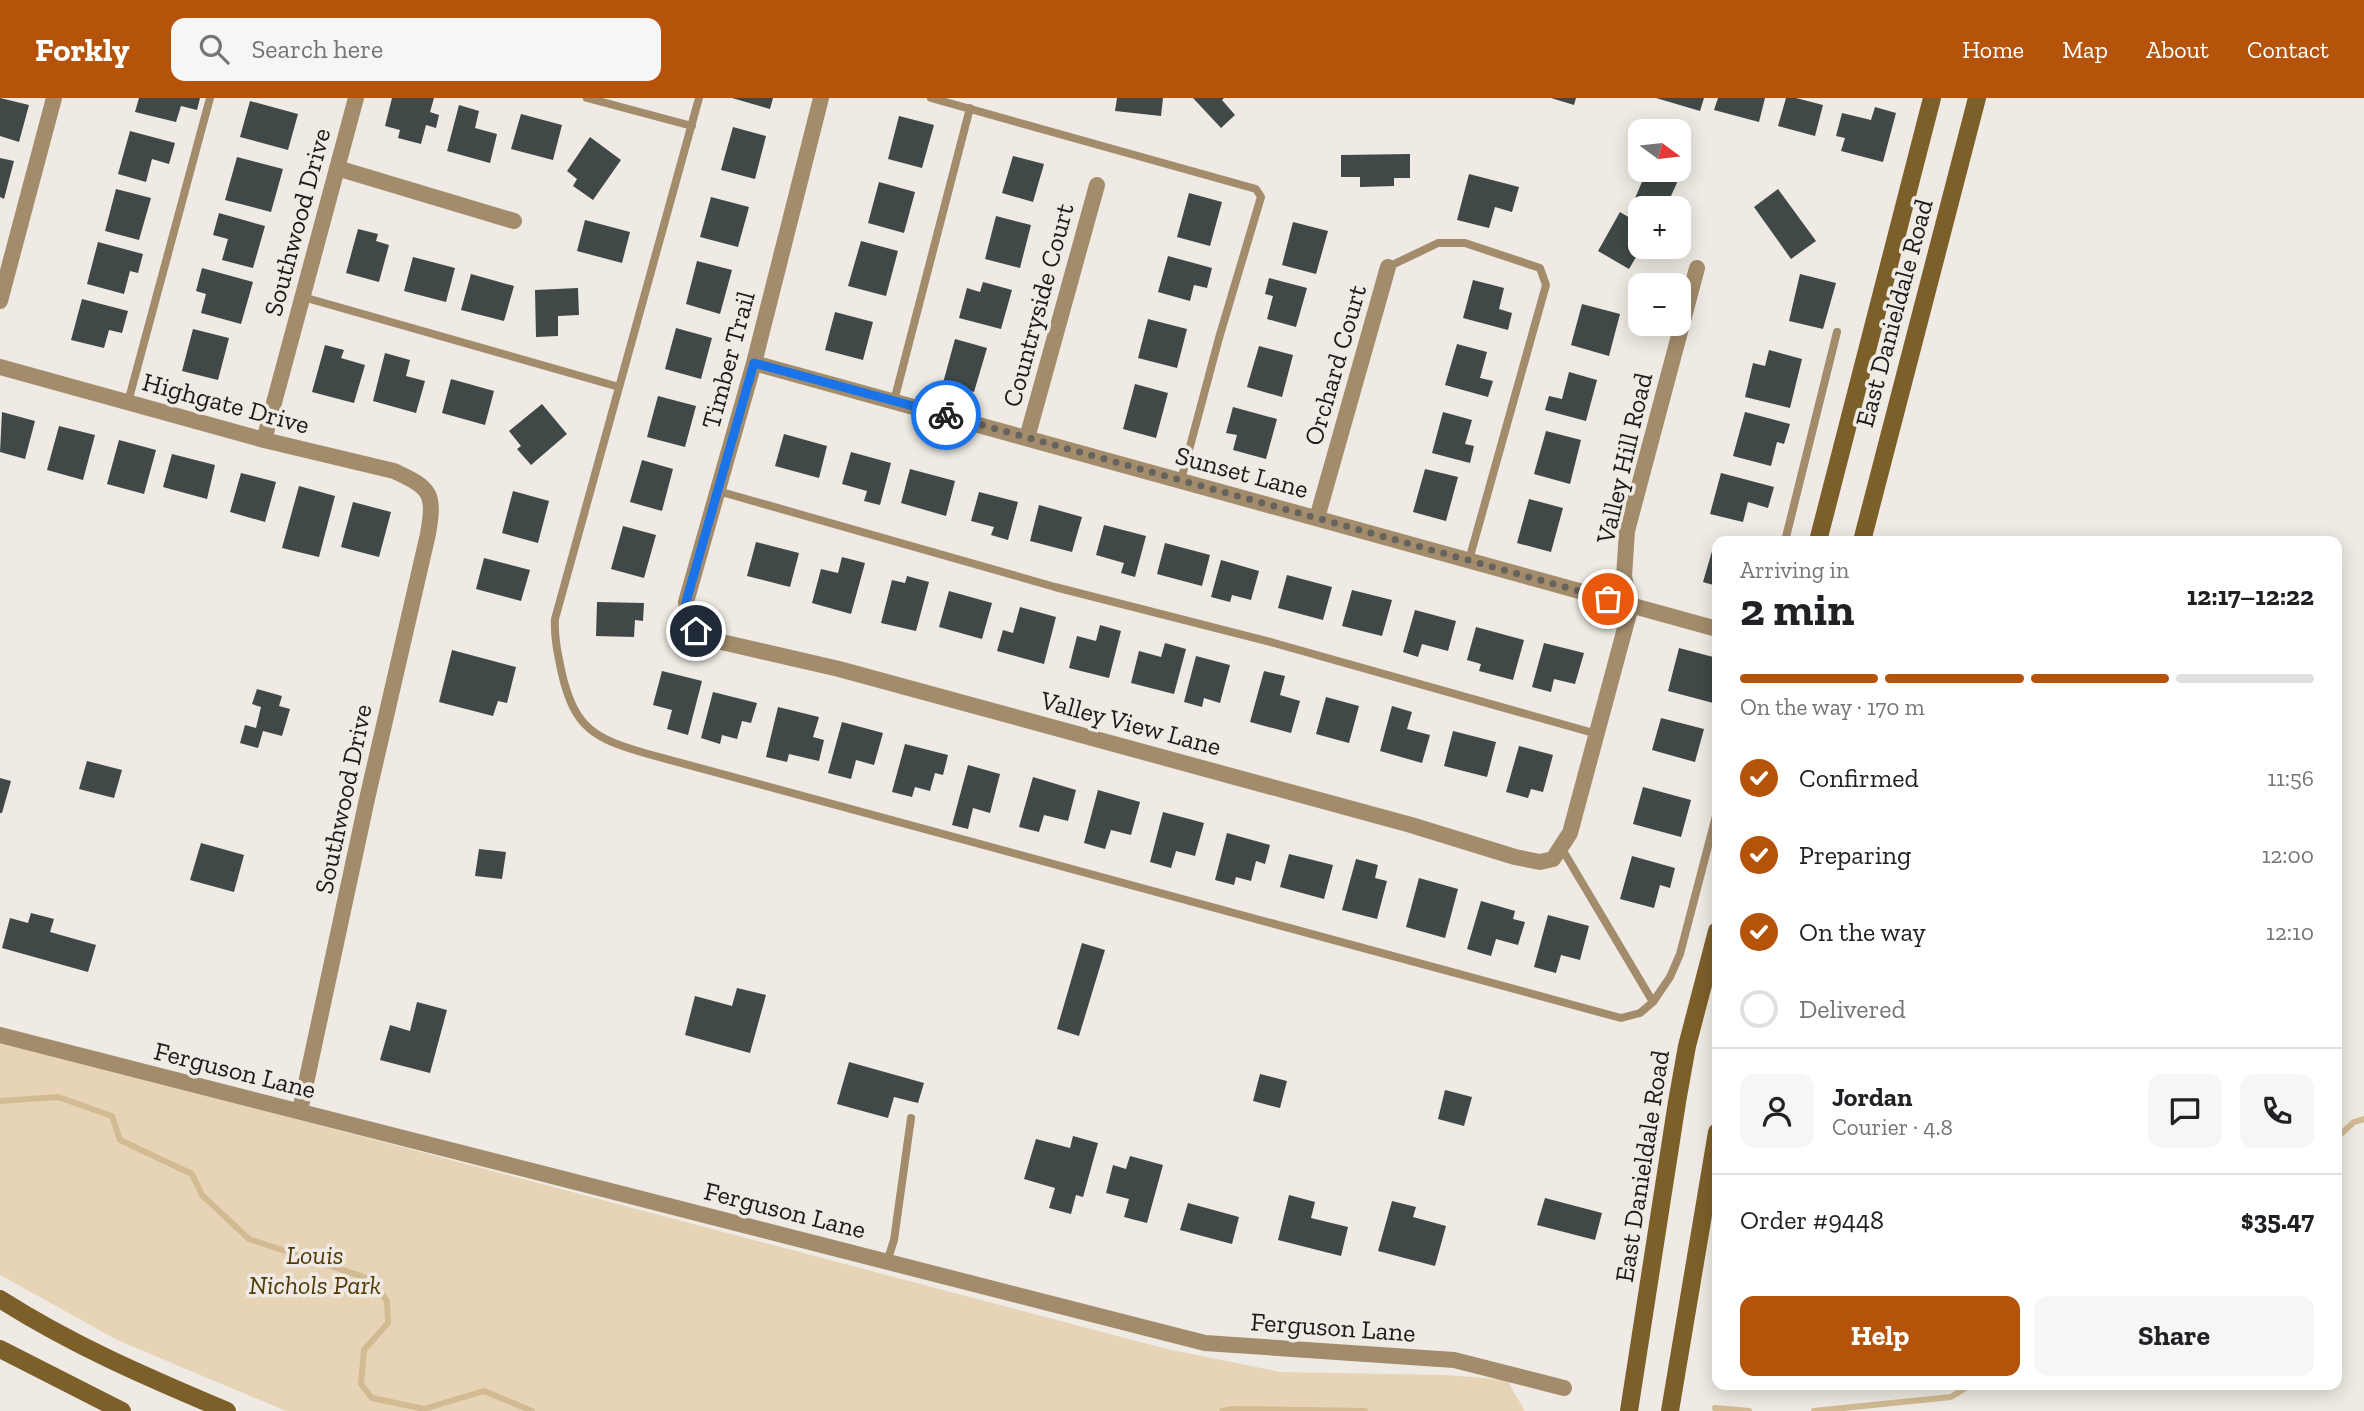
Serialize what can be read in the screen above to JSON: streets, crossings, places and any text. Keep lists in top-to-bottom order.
{
  "streets": {
    "main road": ["East Danieldale Road"],
    "street": [
      "Southwood Drive",
      "Countryside Court",
      "Timber Trail",
      "Orchard Court",
      "Highgate Drive",
      "Valley Hill Road",
      "Sunset Lane",
      "Valley View Lane",
      "Ferguson Lane"
    ]
  },
  "crossings": [
    ["Southwood Drive", "Highgate Drive"],
    ["Southwood Drive", "Ferguson Lane"],
    ["Countryside Court", "Sunset Lane"],
    ["Timber Trail", "Sunset Lane"],
    ["Timber Trail", "Valley View Lane"],
    ["Orchard Court", "Sunset Lane"],
    ["Valley Hill Road", "Sunset Lane"],
    ["Valley Hill Road", "Valley View Lane"]
  ],
  "parks": ["Louis Nichols Park"],
  "north": "right",
  "page": {
    "header": "Forkly",
    "search": "Search here",
    "nav": [
      "Home",
      "Map",
      "About",
      "Contact"
    ],
    "map_buttons": ["+", "−"],
    "heading": ["2 min", "Arriving in", "12:17–12:22"],
    "panel": [
      "Jordan",
      "Courier · 4.8",
      "Order #9448",
      "$35.47"
    ],
    "bar": "On the way · 170 m",
    "list": [
      ["Confirmed", "11:56"],
      ["Preparing", "12:00"],
      ["On the way", "12:10"],
      "Delivered"
    ],
    "buttons": ["Help", "Share"]
  }
}
